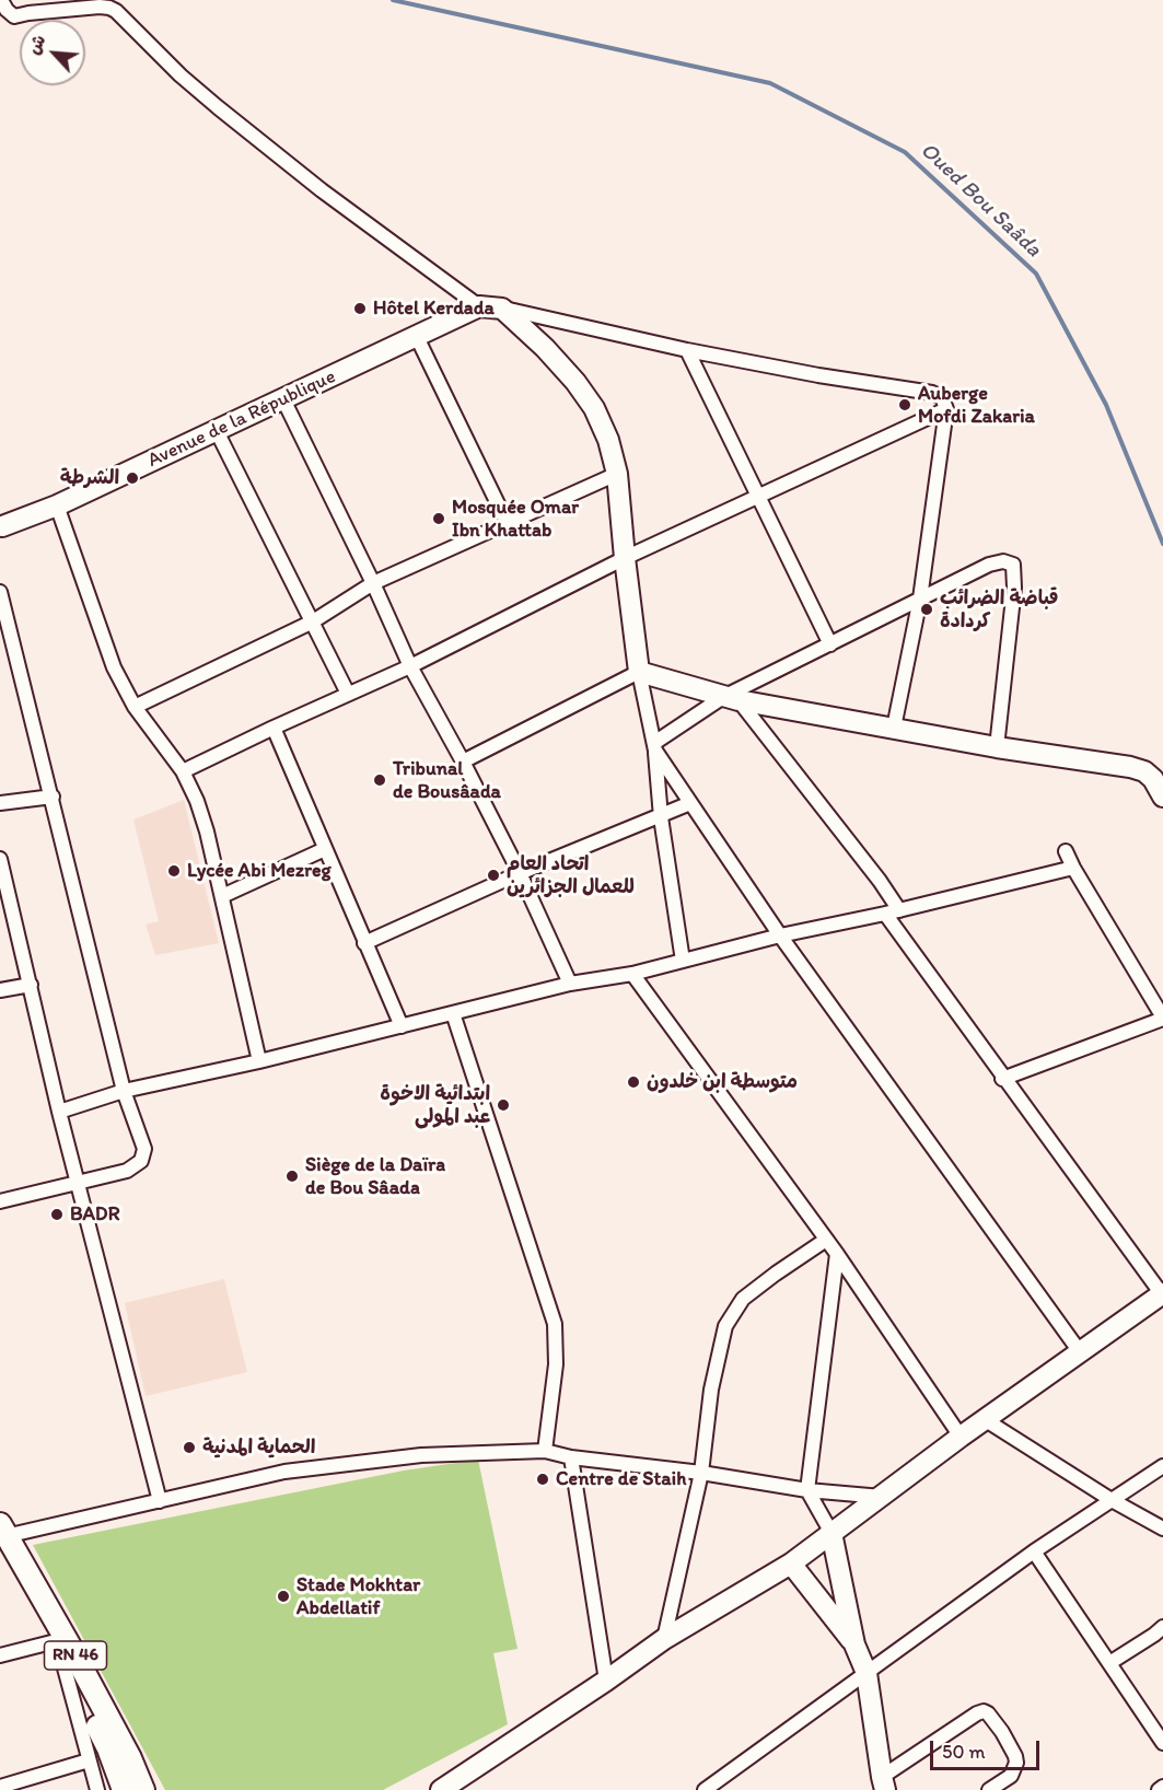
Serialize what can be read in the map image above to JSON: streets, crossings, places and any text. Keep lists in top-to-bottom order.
{
  "streets": {
    "main road": ["RN 46"],
    "street": ["Avenue de la République"]
  },
  "water": ["Oued Bou Saâda"],
  "places": [
    "Hôtel Kerdada",
    "Auberge Mofdi Zakaria",
    "الشرطة",
    "Mosquée Omar Ibn Khattab",
    "قباضة الضرائب كردادة",
    "Tribunal de Bousâada",
    "Lycée Abi Mezreg",
    "اتحاد العام للعمال الجزائرين",
    "متوسطة ابن خلدون",
    "ابتدائية الاخوة عبد المولى",
    "Siège de la Daïra de Bou Sâada",
    "BADR",
    "الحماية المدنية",
    "Centre de Staih",
    "Stade Mokhtar Abdellatif"
  ],
  "scale_bar": "50 m",
  "north": "top left"
}
